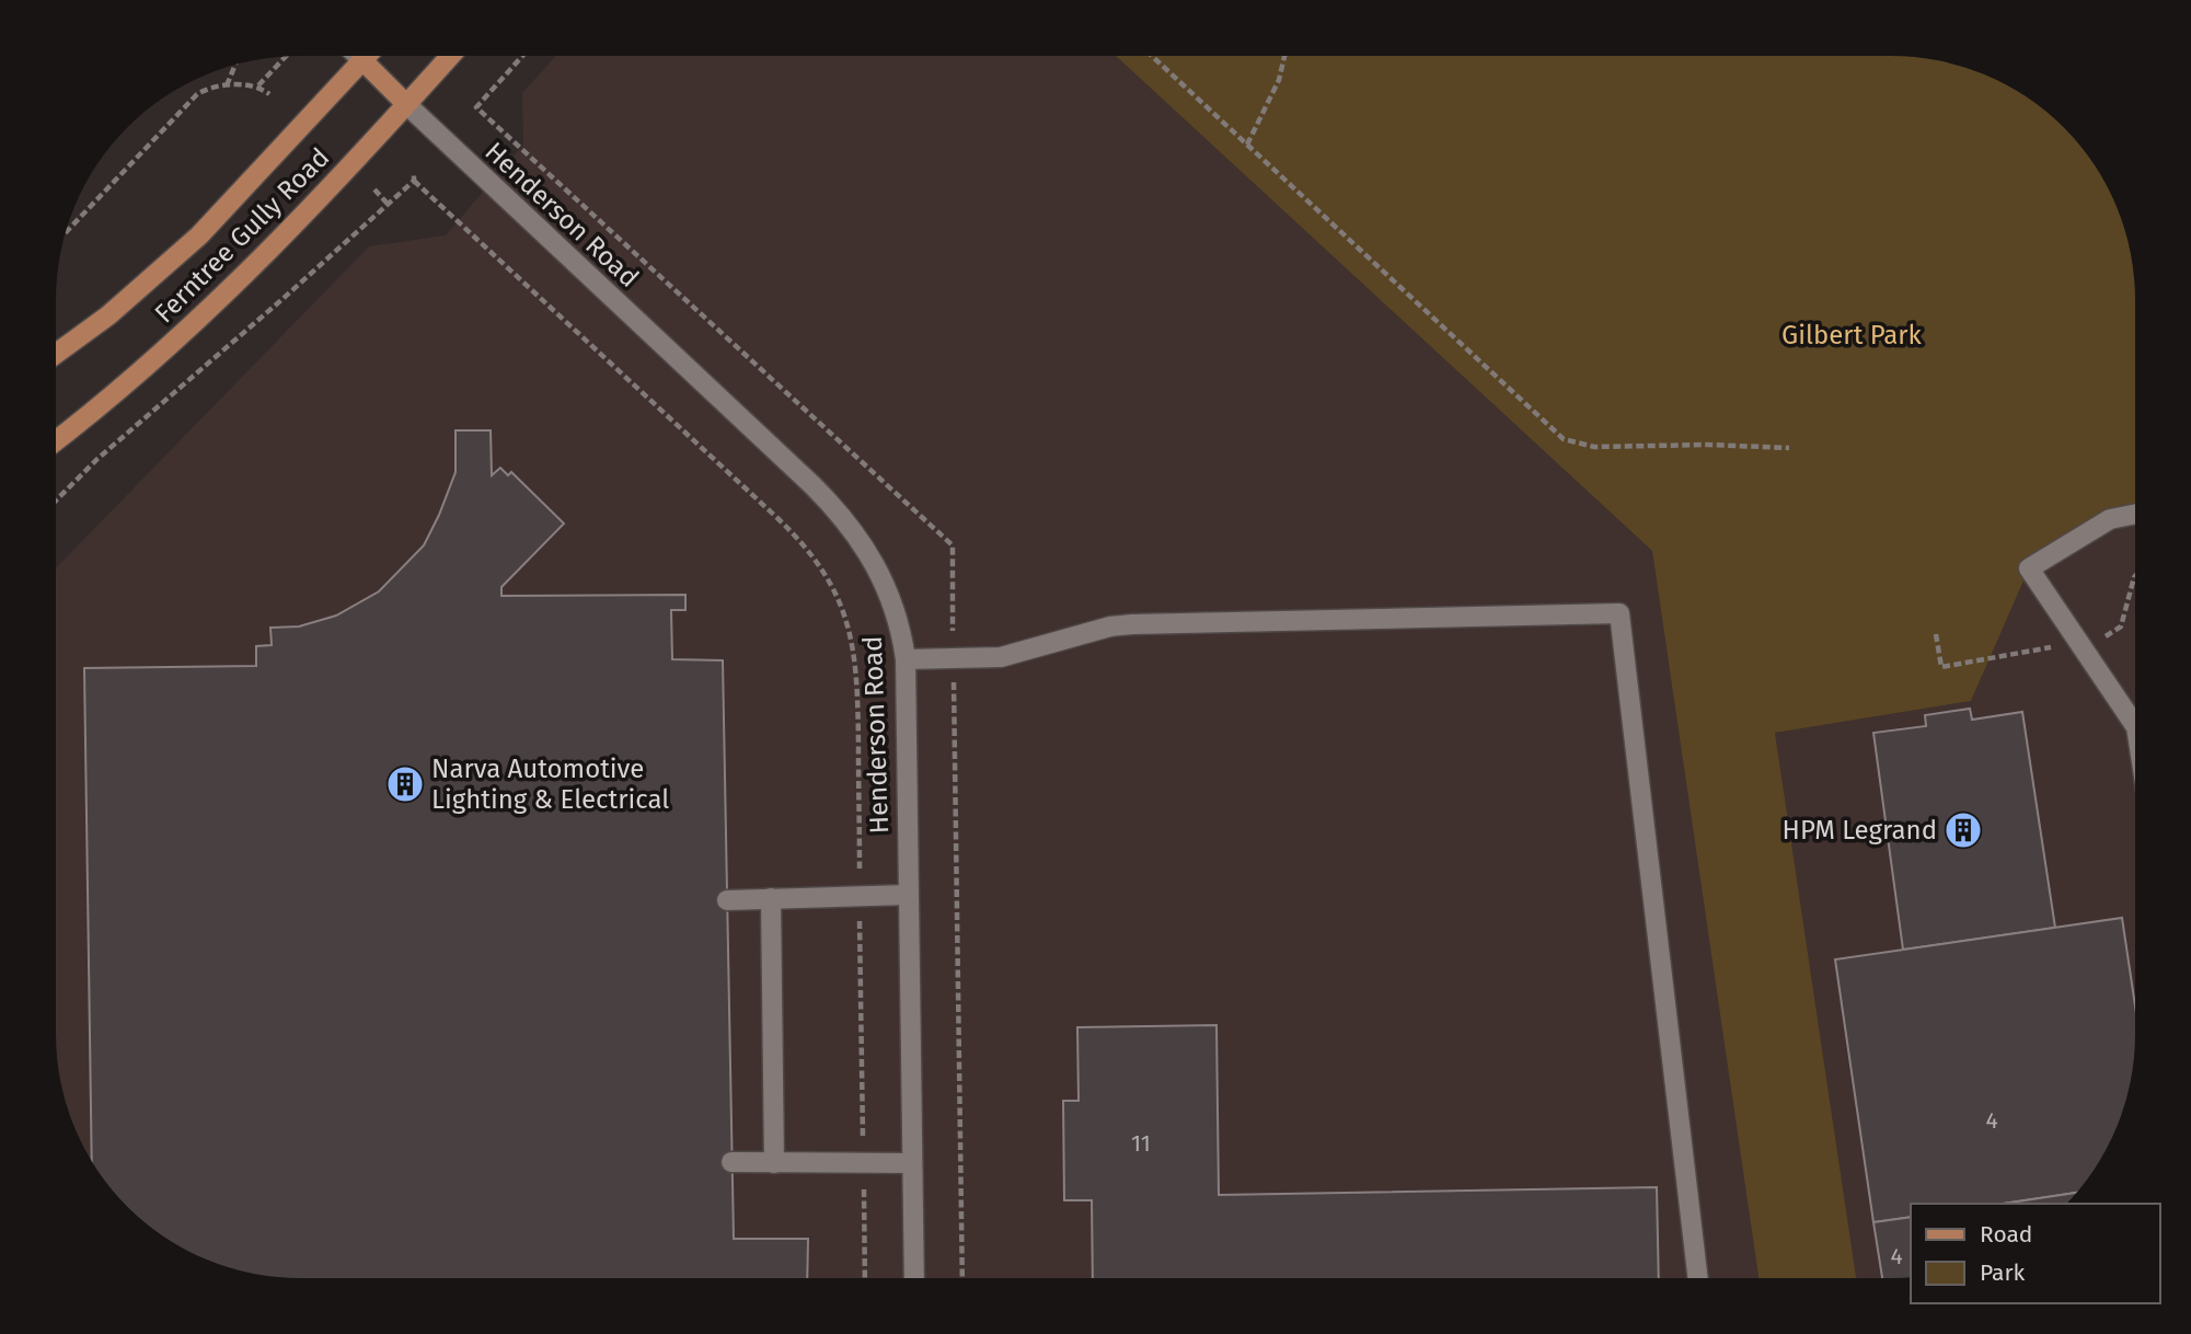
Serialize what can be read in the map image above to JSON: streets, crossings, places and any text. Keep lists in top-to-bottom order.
{
  "streets": {
    "main road": ["Ferntree Gully Road"],
    "street": ["Henderson Road"]
  },
  "crossings": [
    ["Henderson Road", "Ferntree Gully Road"]
  ],
  "parks": ["Gilbert Park"],
  "places": {
    "building": ["Narva Automotive Lighting & Electrical", "HPM Legrand"]
  },
  "house_numbers": ["4", "11", "4"],
  "legend": ["Road", "Park"]
}
